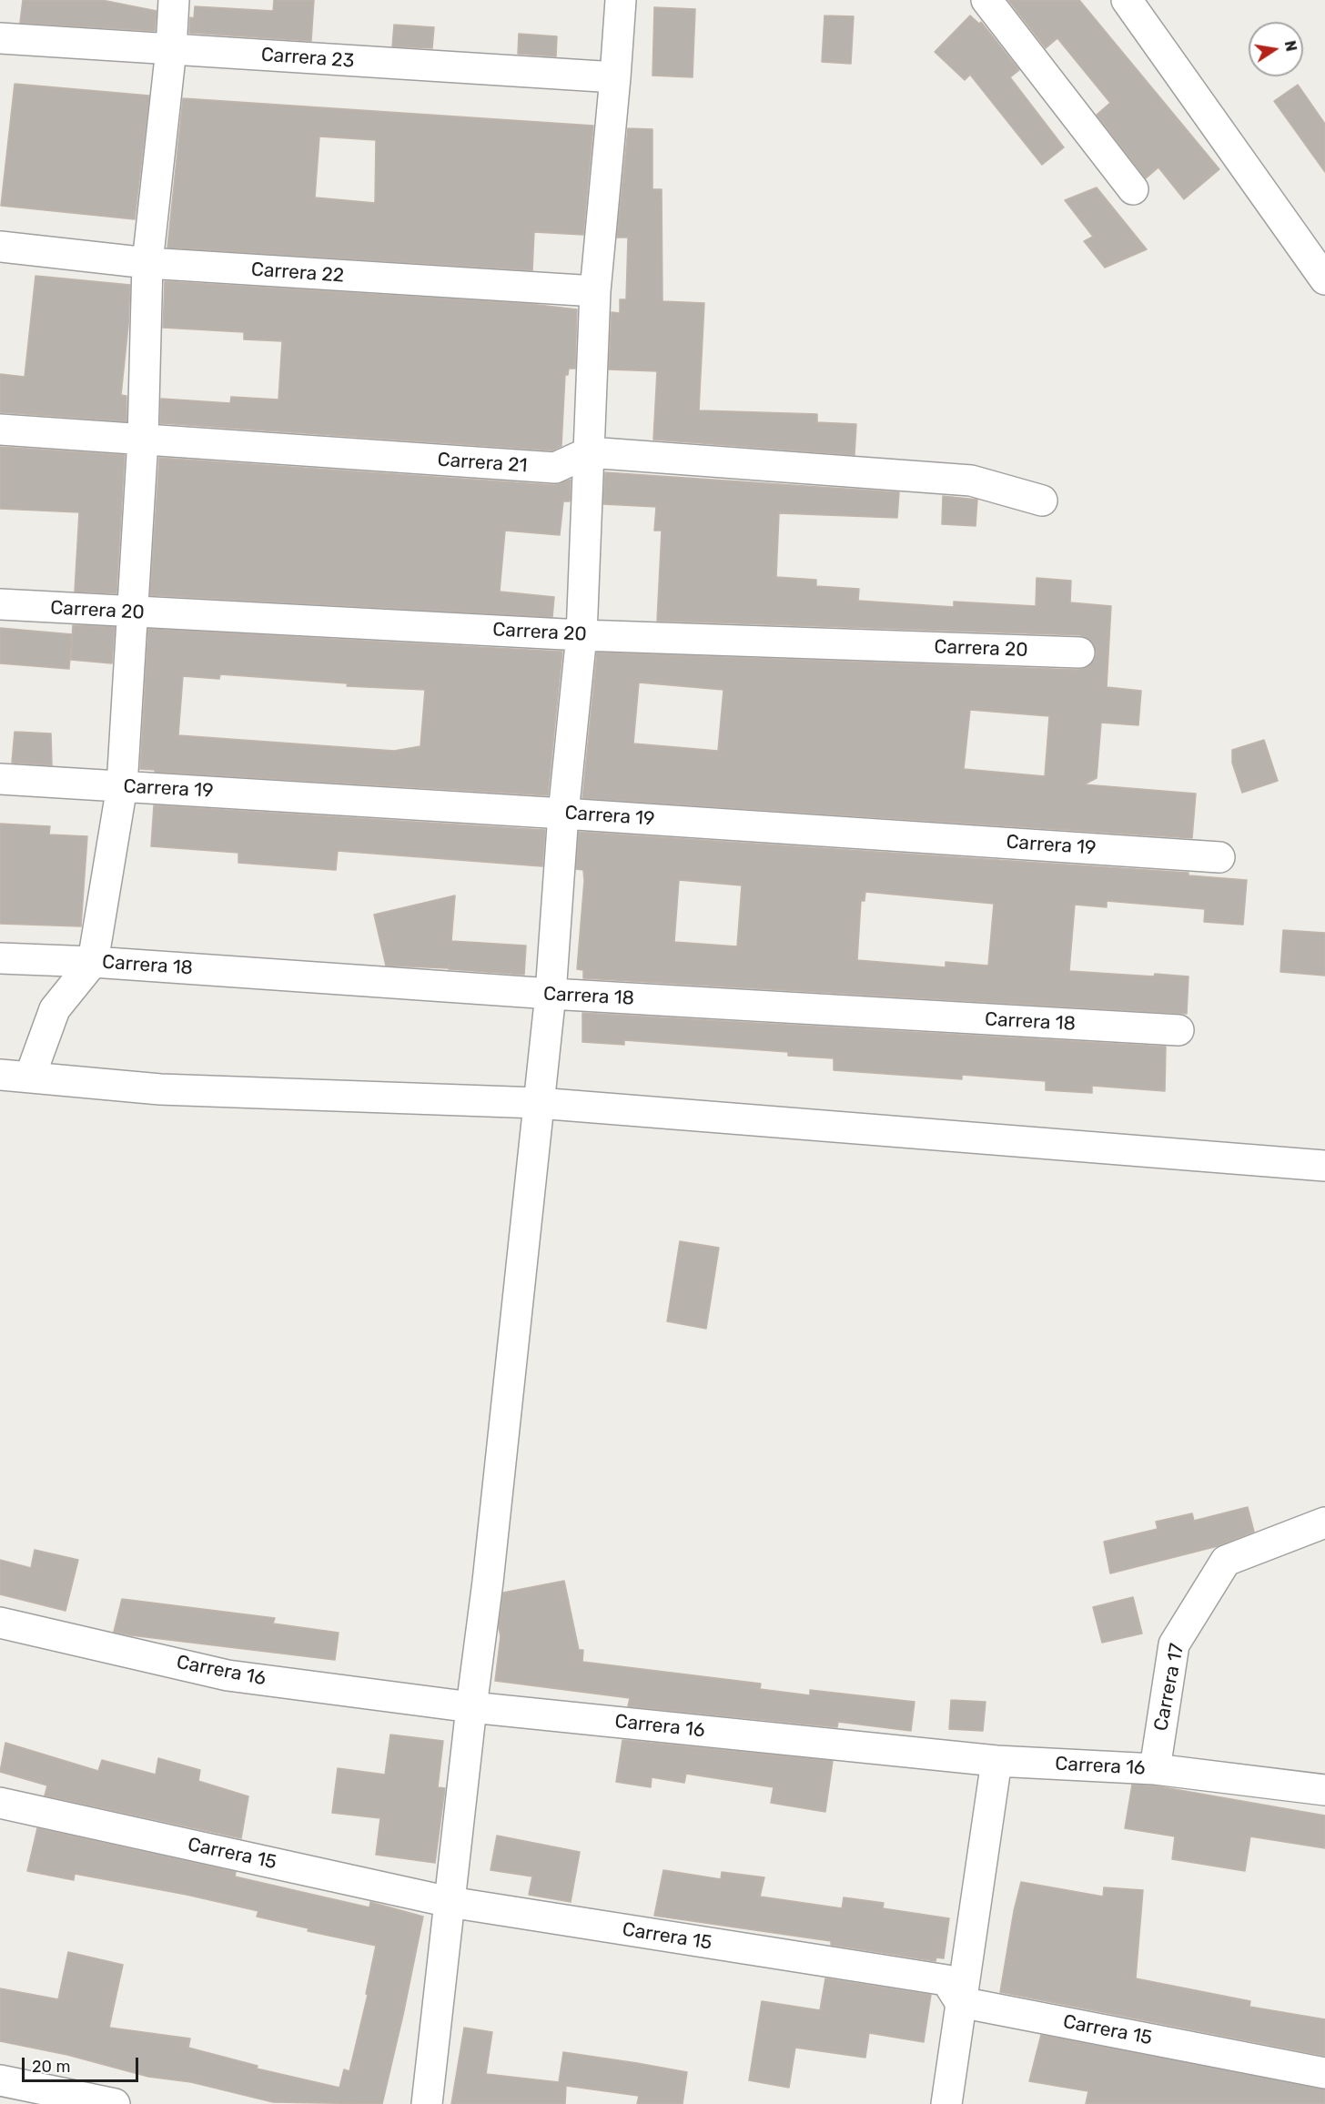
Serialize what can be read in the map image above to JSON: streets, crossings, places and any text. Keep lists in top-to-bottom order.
{
  "streets": {
    "street": [
      "Carrera 23",
      "Carrera 22",
      "Carrera 21",
      "Carrera 20",
      "Carrera 19",
      "Carrera 18",
      "Carrera 16",
      "Carrera 17",
      "Carrera 15"
    ]
  },
  "crossings": [
    ["Carrera 16", "Carrera 17"]
  ],
  "scale_bar": "20 m",
  "north": "right"
}
